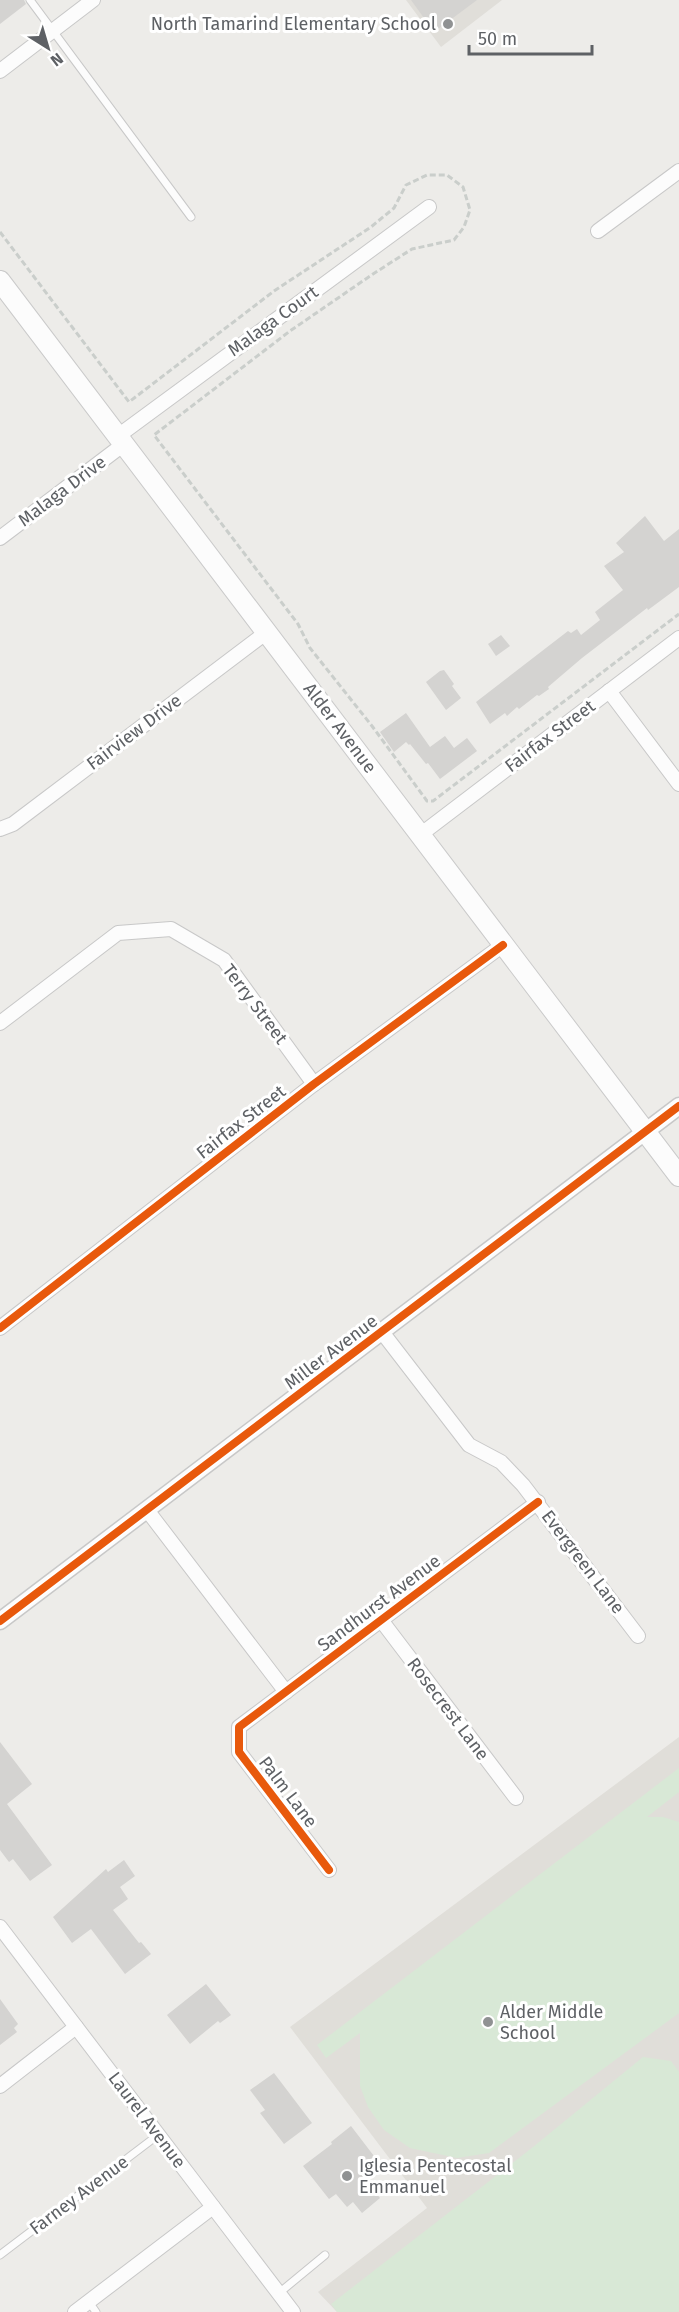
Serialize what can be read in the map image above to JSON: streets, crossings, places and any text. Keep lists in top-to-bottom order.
{
  "streets": {
    "main road": ["Alder Avenue"],
    "street": [
      "Malaga Court",
      "Malaga Drive",
      "Fairview Drive",
      "Fairfax Street",
      "Terry Street",
      "Miller Avenue",
      "Evergreen Lane",
      "Sandhurst Avenue",
      "Rosecrest Lane",
      "Palm Lane",
      "Laurel Avenue"
    ],
    "lane": ["Farney Avenue"]
  },
  "crossings": [
    ["Malaga Court", "Malaga Drive"],
    ["Malaga Court", "Alder Avenue"],
    ["Malaga Drive", "Alder Avenue"],
    ["Alder Avenue", "Fairview Drive"],
    ["Alder Avenue", "Fairfax Street"],
    ["Alder Avenue", "Miller Avenue"],
    ["Fairfax Street", "Terry Street"],
    ["Miller Avenue", "Evergreen Lane"],
    ["Evergreen Lane", "Sandhurst Avenue"],
    ["Sandhurst Avenue", "Rosecrest Lane"],
    ["Sandhurst Avenue", "Palm Lane"],
    ["Laurel Avenue", "Farney Avenue"]
  ],
  "places": ["North Tamarind Elementary School", "Alder Middle School", "Iglesia Pentecostal Emmanuel"],
  "scale_bar": "50 m",
  "north": "bottom right"
}
